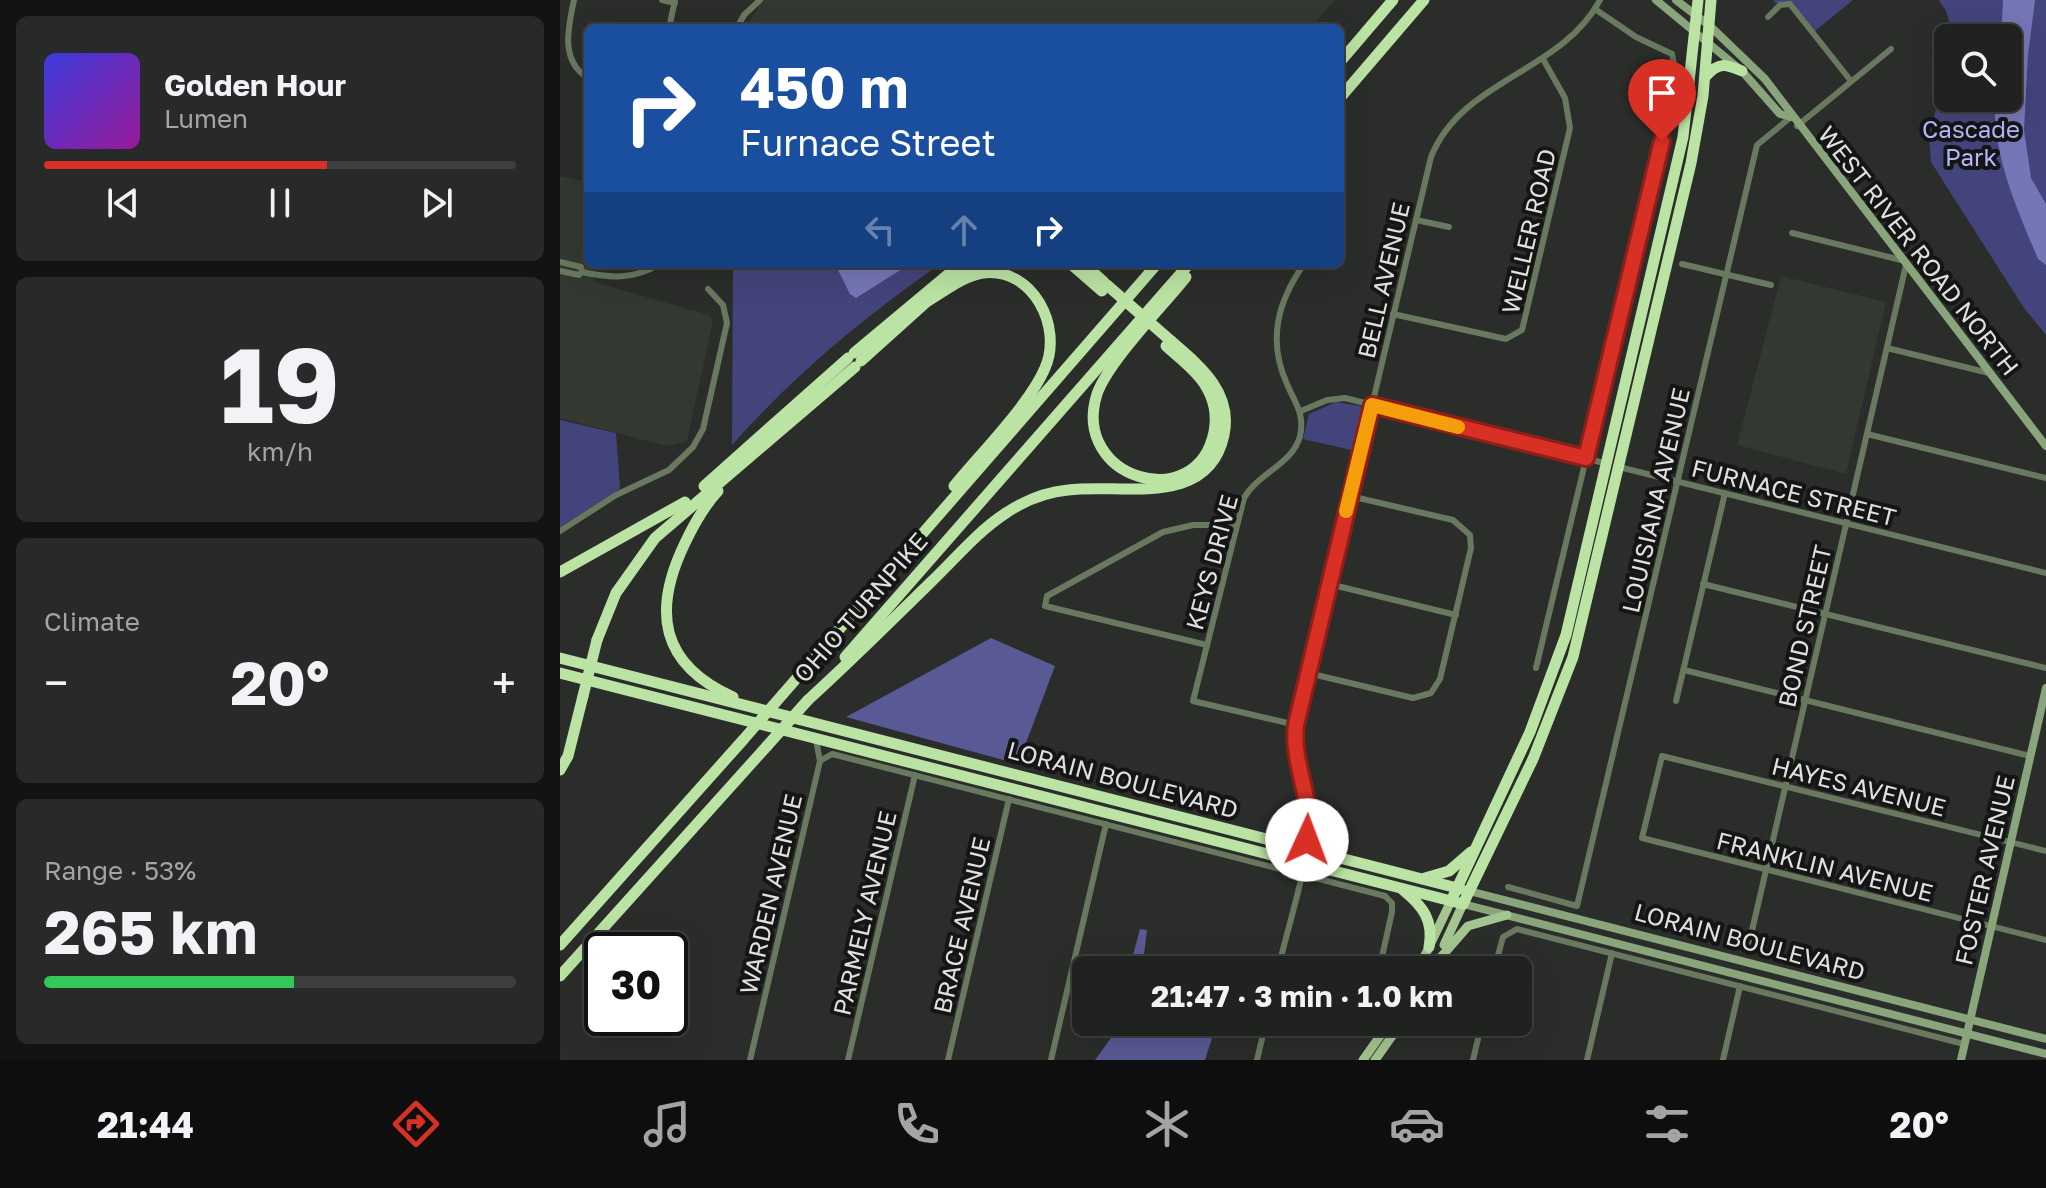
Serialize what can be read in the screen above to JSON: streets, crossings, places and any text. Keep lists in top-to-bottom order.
{
  "streets": {
    "highway": ["OHIO TURNPIKE", "LORAIN BOULEVARD"],
    "main road": ["WEST RIVER ROAD NORTH", "FOSTER AVENUE"],
    "street": [
      "WELLER ROAD",
      "BELL AVENUE",
      "FURNACE STREET",
      "LOUISIANA AVENUE",
      "KEYS DRIVE",
      "BOND STREET",
      "HAYES AVENUE",
      "FRANKLIN AVENUE",
      "WARDEN AVENUE",
      "PARMELY AVENUE",
      "BRACE AVENUE"
    ]
  },
  "crossings": [
    ["WELLER ROAD", "BELL AVENUE"],
    ["WEST RIVER ROAD NORTH", "LOUISIANA AVENUE"],
    ["WEST RIVER ROAD NORTH", "BOND STREET"],
    ["BELL AVENUE", "FURNACE STREET"],
    ["BELL AVENUE", "KEYS DRIVE"],
    ["BELL AVENUE", "LORAIN BOULEVARD"],
    ["FURNACE STREET", "LOUISIANA AVENUE"],
    ["FURNACE STREET", "KEYS DRIVE"],
    ["FURNACE STREET", "BOND STREET"],
    ["BOND STREET", "HAYES AVENUE"],
    ["BOND STREET", "FRANKLIN AVENUE"],
    ["LORAIN BOULEVARD", "FOSTER AVENUE"],
    ["LORAIN BOULEVARD", "WARDEN AVENUE"],
    ["LORAIN BOULEVARD", "PARMELY AVENUE"],
    ["LORAIN BOULEVARD", "BRACE AVENUE"],
    ["HAYES AVENUE", "FRANKLIN AVENUE"],
    ["HAYES AVENUE", "FOSTER AVENUE"],
    ["FRANKLIN AVENUE", "FOSTER AVENUE"]
  ],
  "parks": ["Cascade Park"],
  "page": {
    "turn": ["450 m", "Furnace Street"],
    "song": ["Golden Hour", "Lumen"],
    "tile": [
      ["19", "km/h"],
      "Climate",
      ["Range · 53%", "265 km"]
    ],
    "heat": ["−", "20°", "+"],
    "limit": "30",
    "trip": "21:47 · 3 min · 1.0 km",
    "tabs": ["21:44", "20°"]
  }
}
